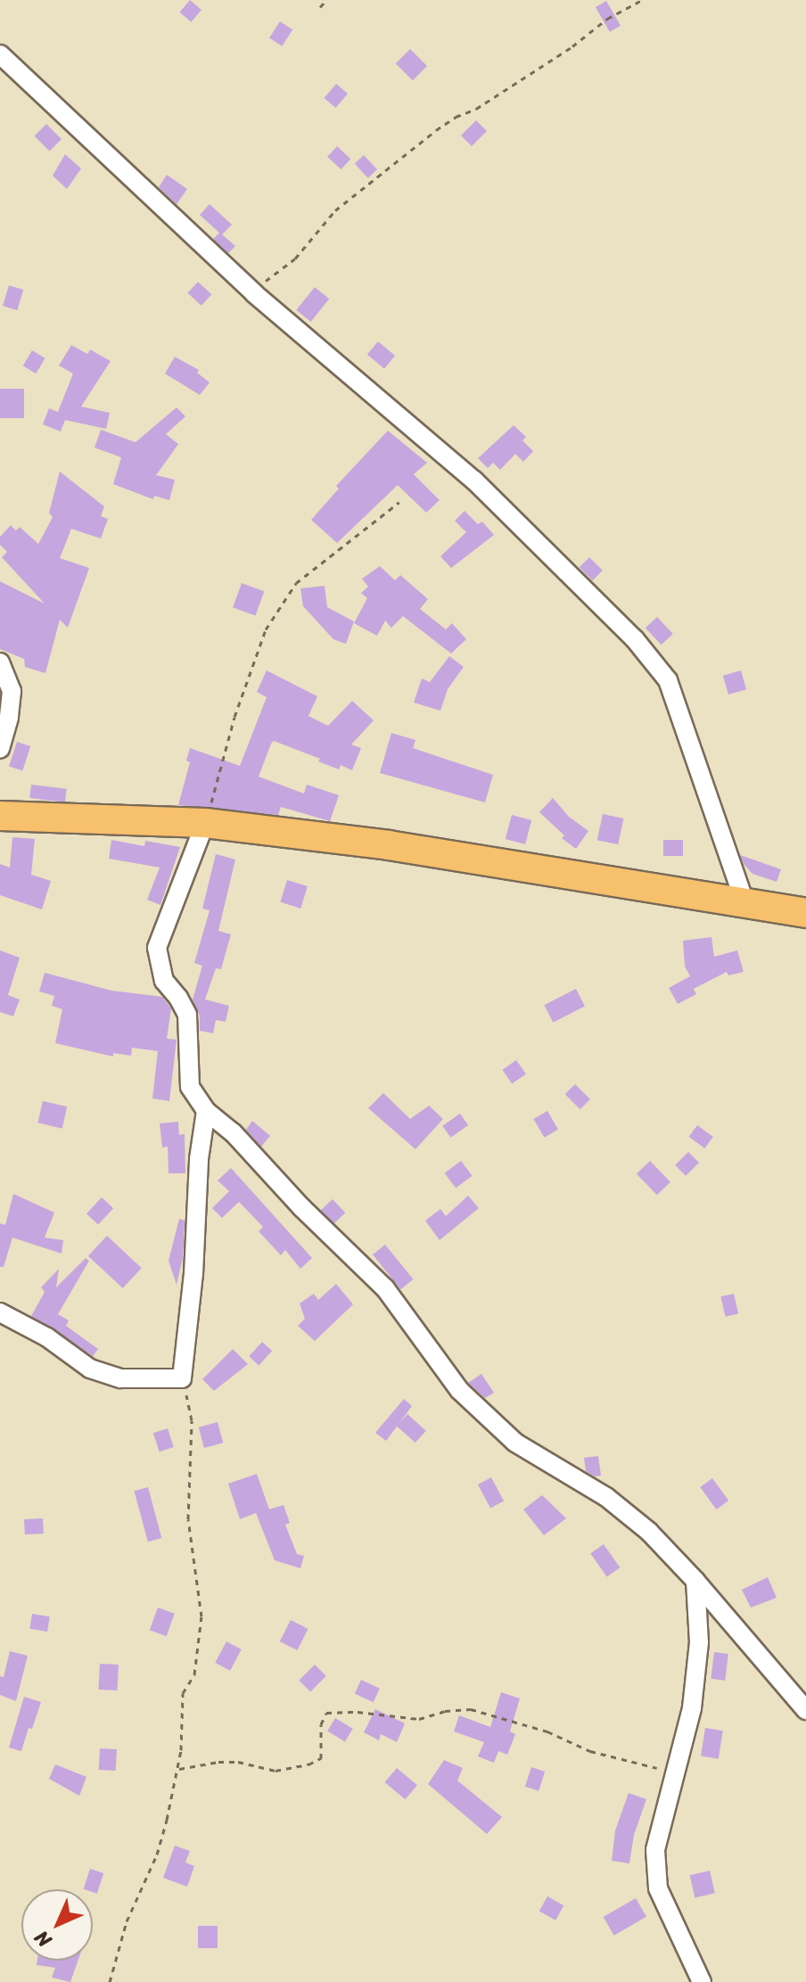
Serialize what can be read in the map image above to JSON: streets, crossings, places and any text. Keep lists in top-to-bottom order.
{
  "north": "bottom left"
}
